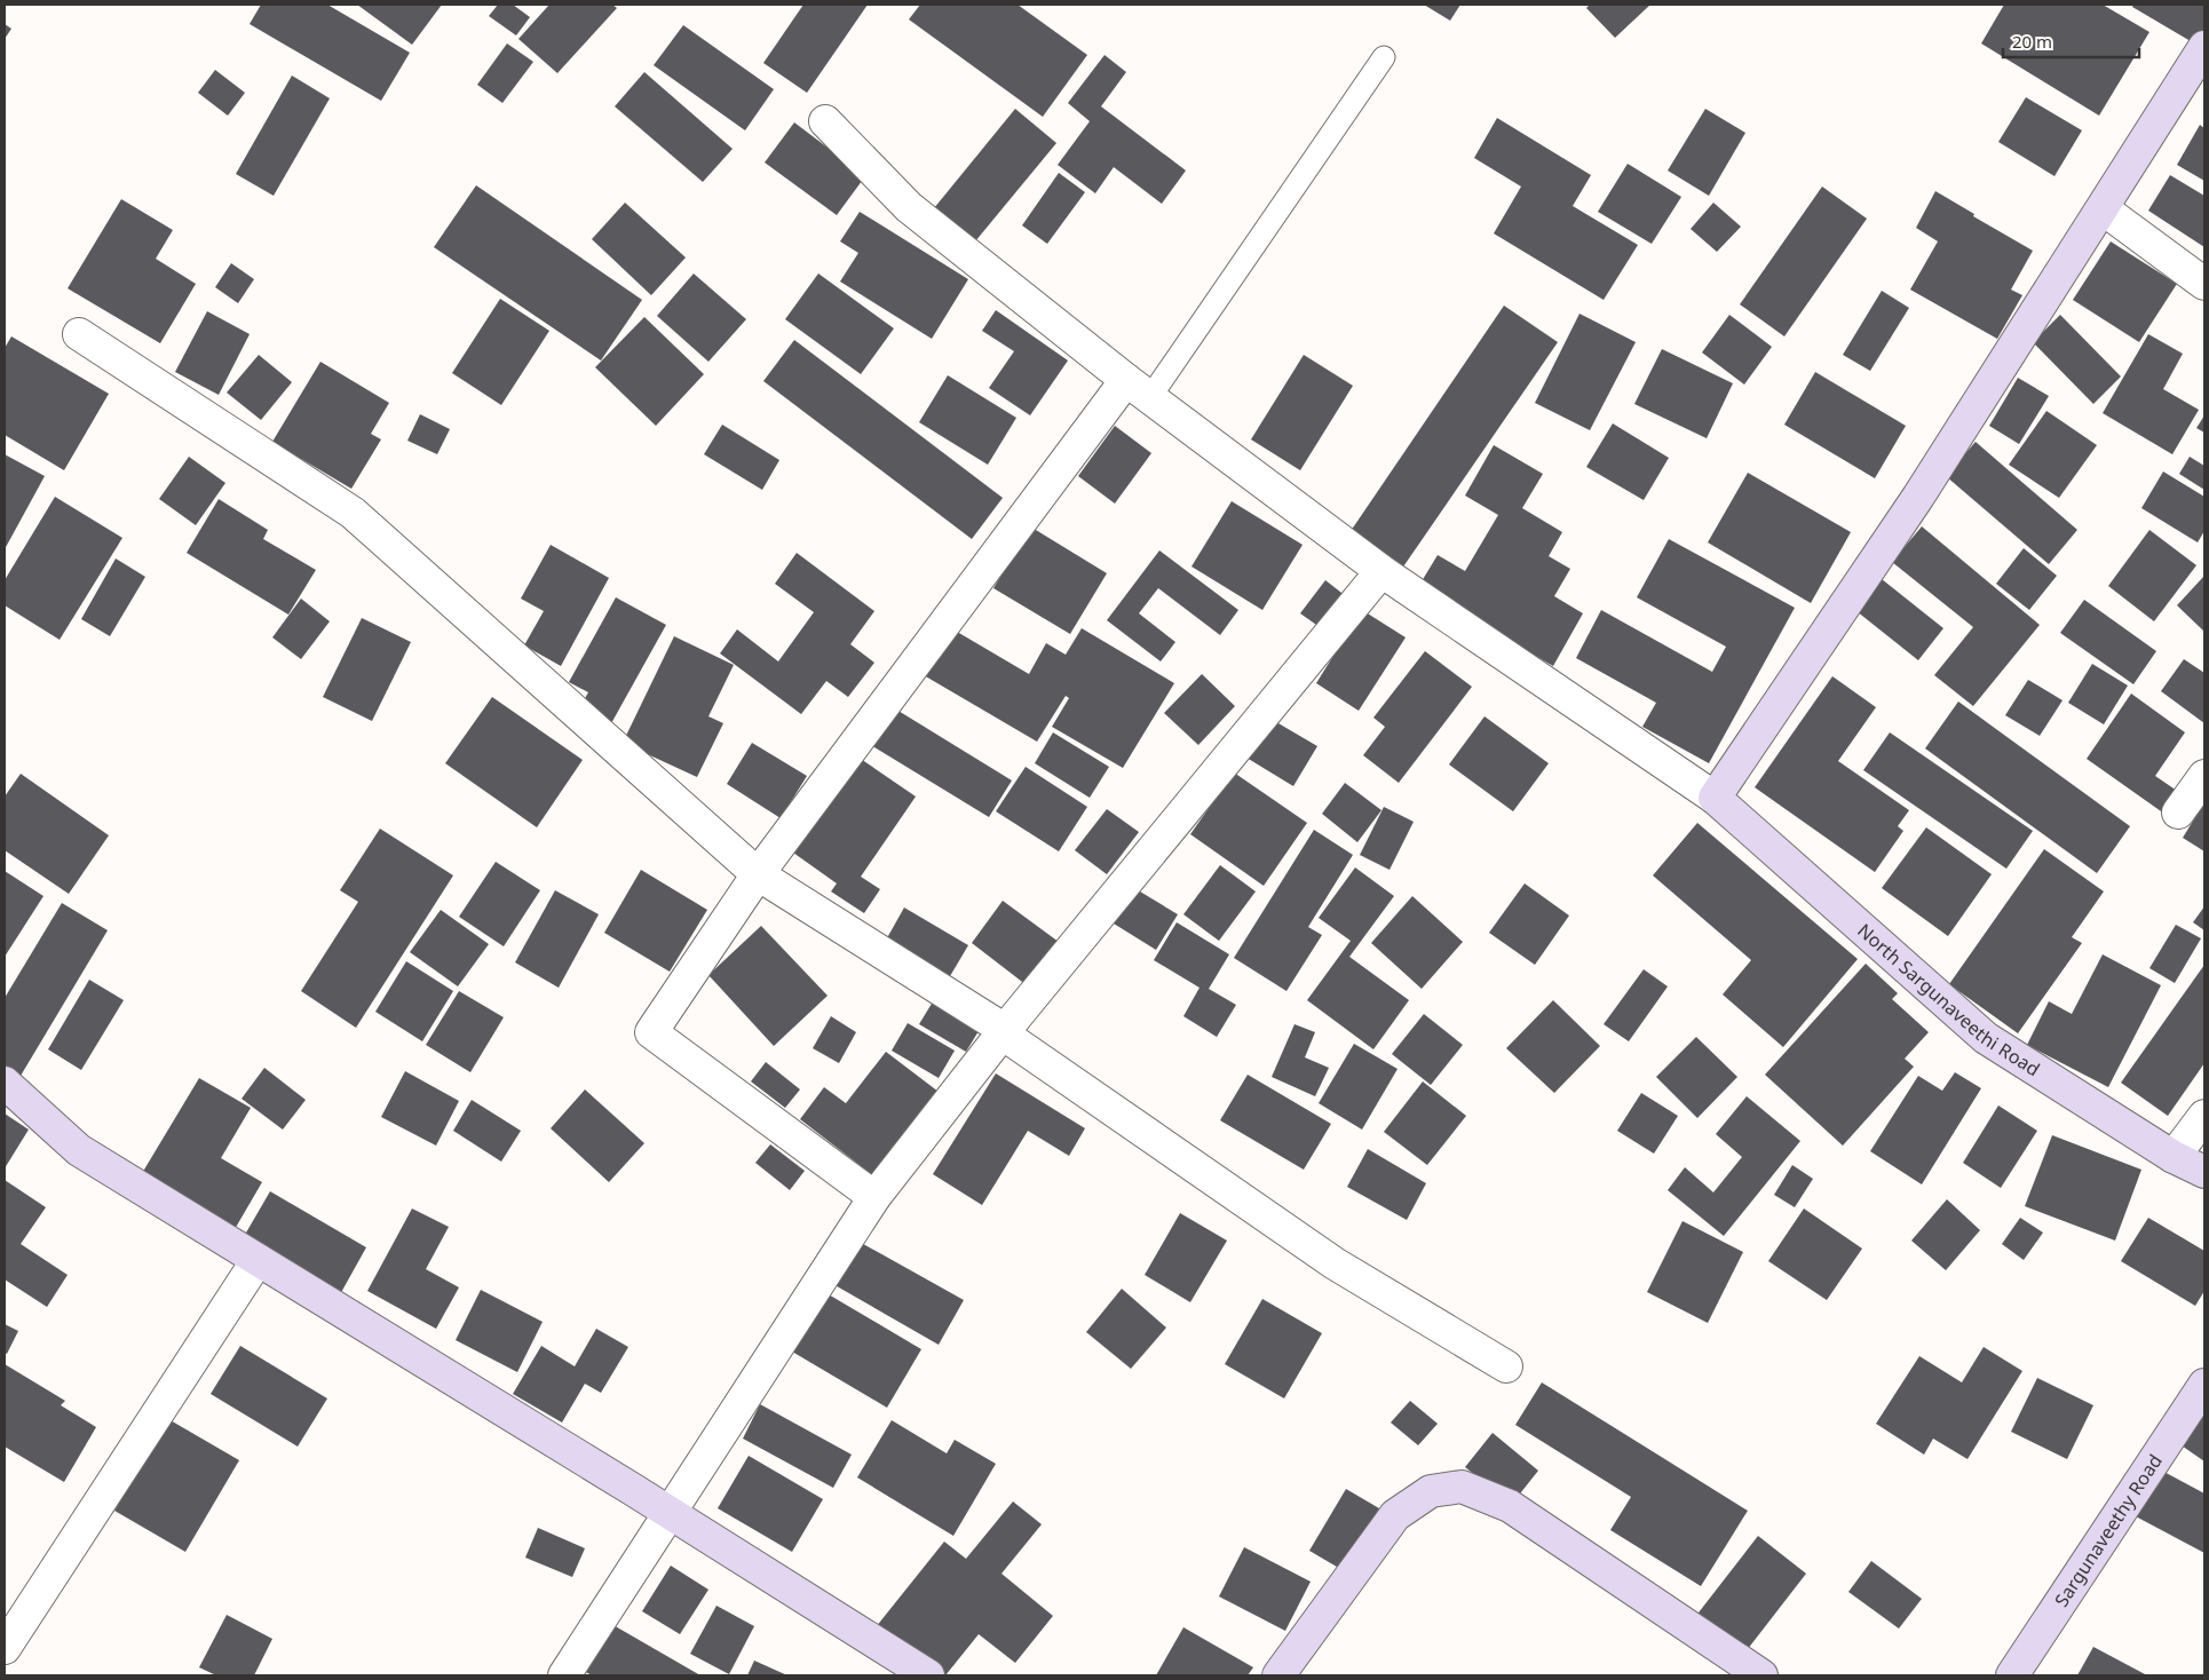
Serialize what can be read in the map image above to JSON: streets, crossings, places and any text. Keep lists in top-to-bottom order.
{
  "streets": {
    "street": ["North Sargunaveethi Road", "Sargunaveethy Road"]
  },
  "scale_bar": "20 m"
}
